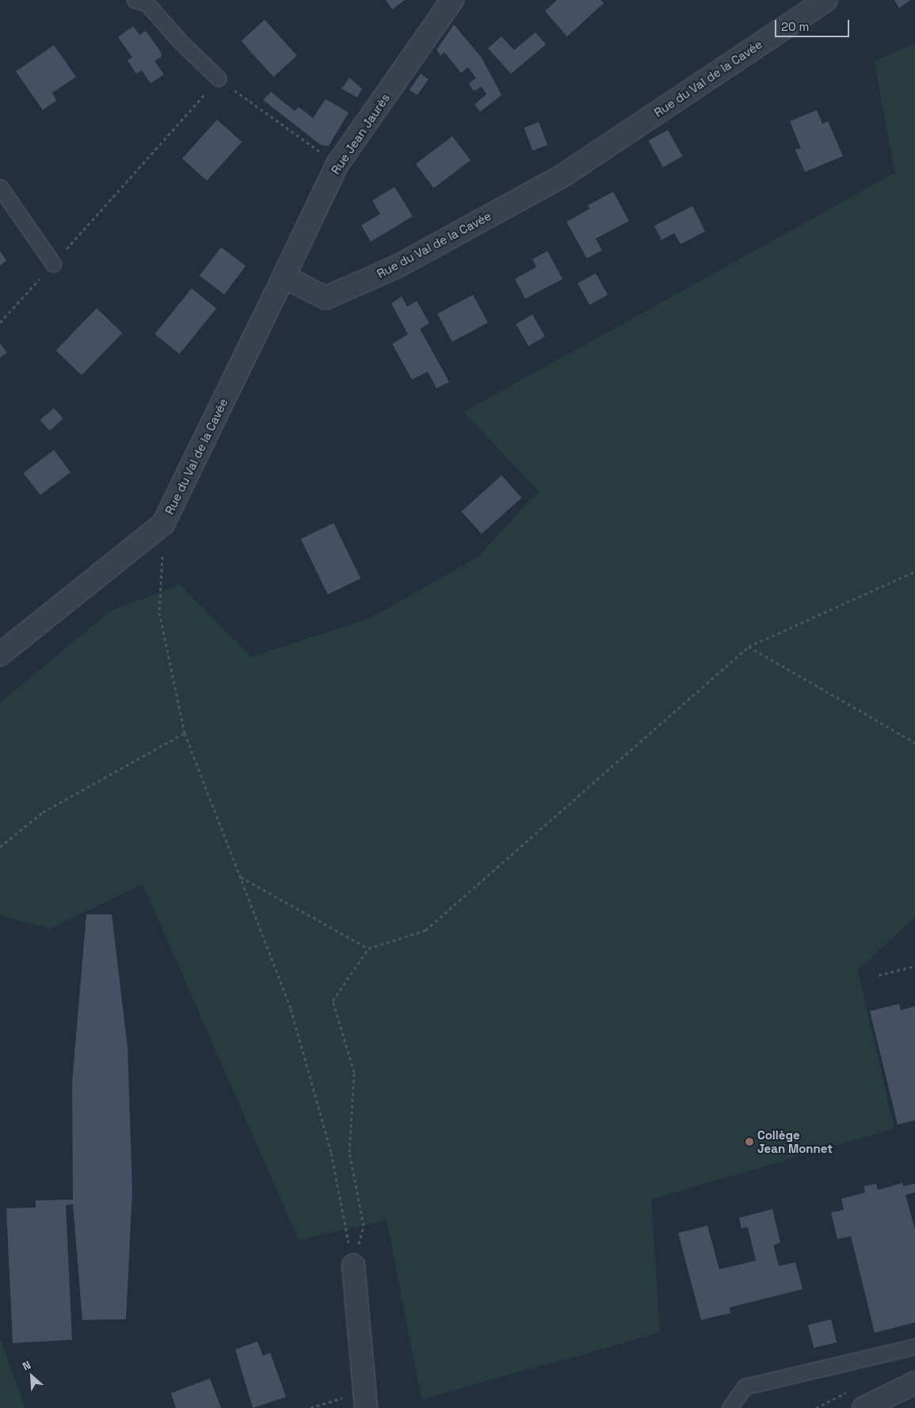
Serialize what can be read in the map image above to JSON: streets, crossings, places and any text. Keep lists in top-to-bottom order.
{
  "streets": {
    "street": ["Rue du Val de la Cavée", "Rue Jean Jaurès"]
  },
  "crossings": [
    ["Rue du Val de la Cavée", "Rue Jean Jaurès"]
  ],
  "places": ["Collège Jean Monnet"],
  "scale_bar": "20 m",
  "north": "top left"
}
